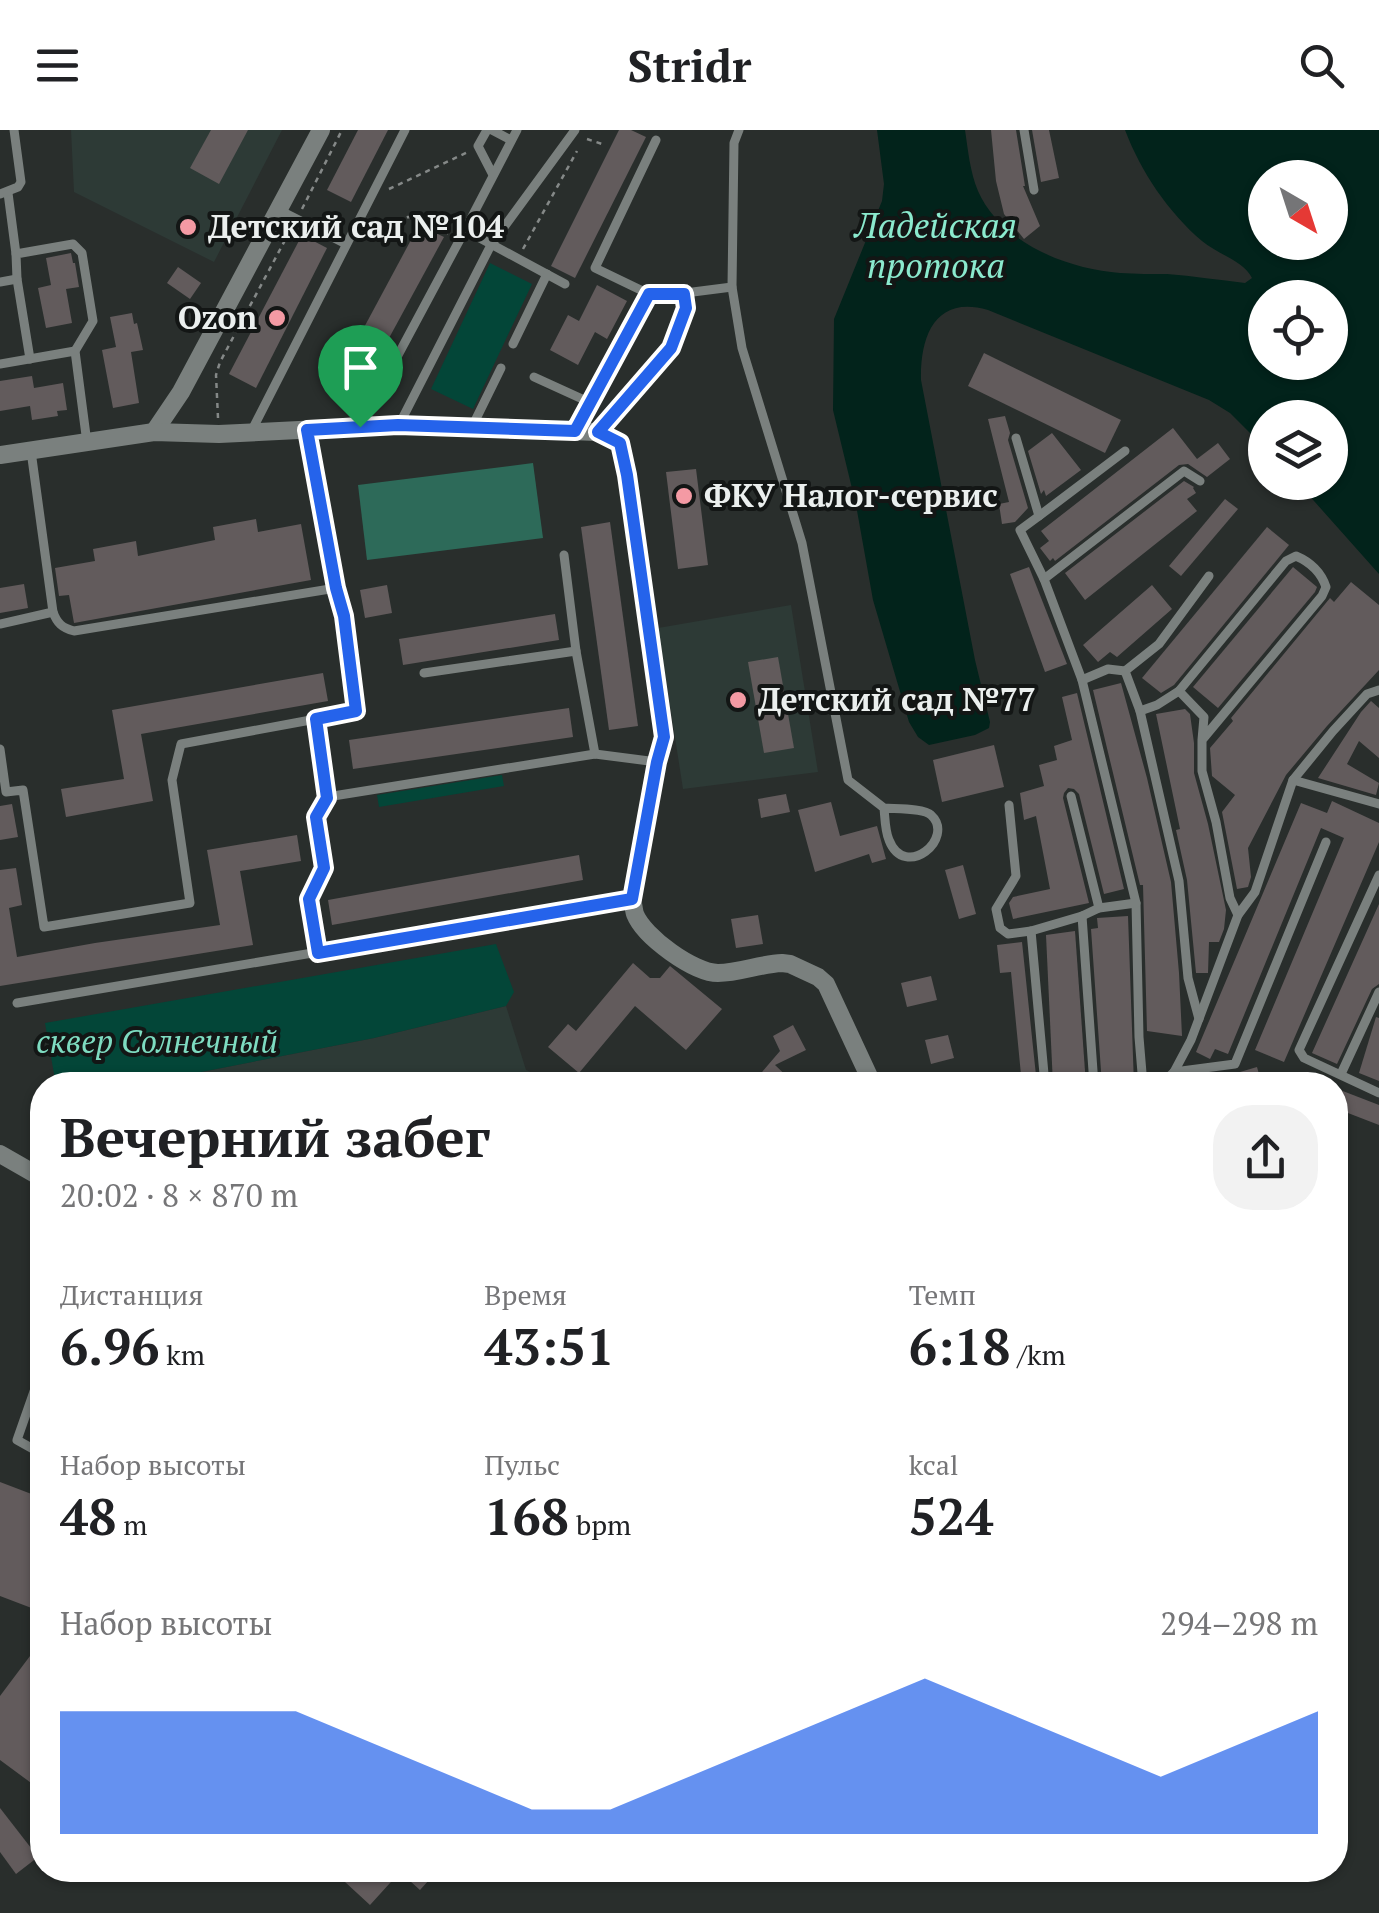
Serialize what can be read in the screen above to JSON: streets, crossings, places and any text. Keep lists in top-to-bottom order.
{
  "water": ["Ладейская протока"],
  "parks": ["сквер Солнечный"],
  "places": [
    "Детский сад №104",
    "Ozon",
    "ФКУ Налог-сервис",
    "Детский сад №77"
  ],
  "north": "bottom right",
  "page": {
    "header": "Stridr",
    "heading": ["Вечерний забег", "20:02 · 8 × 870 m"],
    "stats": [
      ["Дистанция", "6.96 km"],
      ["Время", "43:51"],
      ["Темп", "6:18 /km"],
      ["Набор высоты", "48 m"],
      ["Пульс", "168 bpm"],
      ["kcal", "524"]
    ],
    "chart": ["Набор высоты", "294–298 m"]
  }
}
